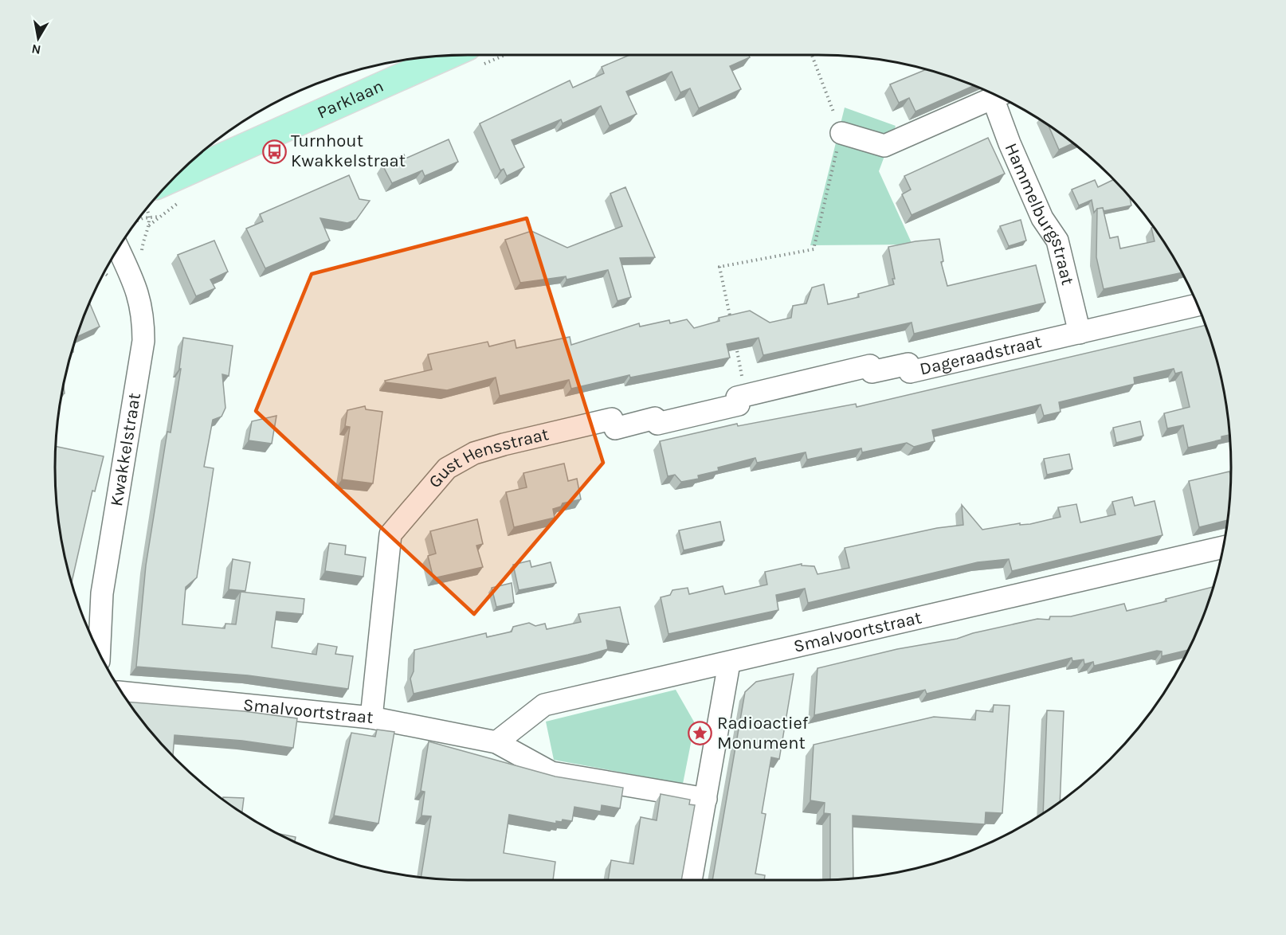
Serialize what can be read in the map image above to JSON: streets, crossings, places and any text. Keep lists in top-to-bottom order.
{
  "streets": {
    "main road": ["Parklaan"],
    "street": [
      "Hammelburgstraat",
      "Dageraadstraat",
      "Kwakkelstraat",
      "Gust Hensstraat",
      "Smalvoortstraat"
    ]
  },
  "crossings": [
    ["Hammelburgstraat", "Dageraadstraat"],
    ["Dageraadstraat", "Gust Hensstraat"],
    ["Gust Hensstraat", "Smalvoortstraat"]
  ],
  "places": {
    "bus stop": ["Turnhout Kwakkelstraat"],
    "place": ["Radioactief Monument"]
  },
  "north": "bottom"
}
